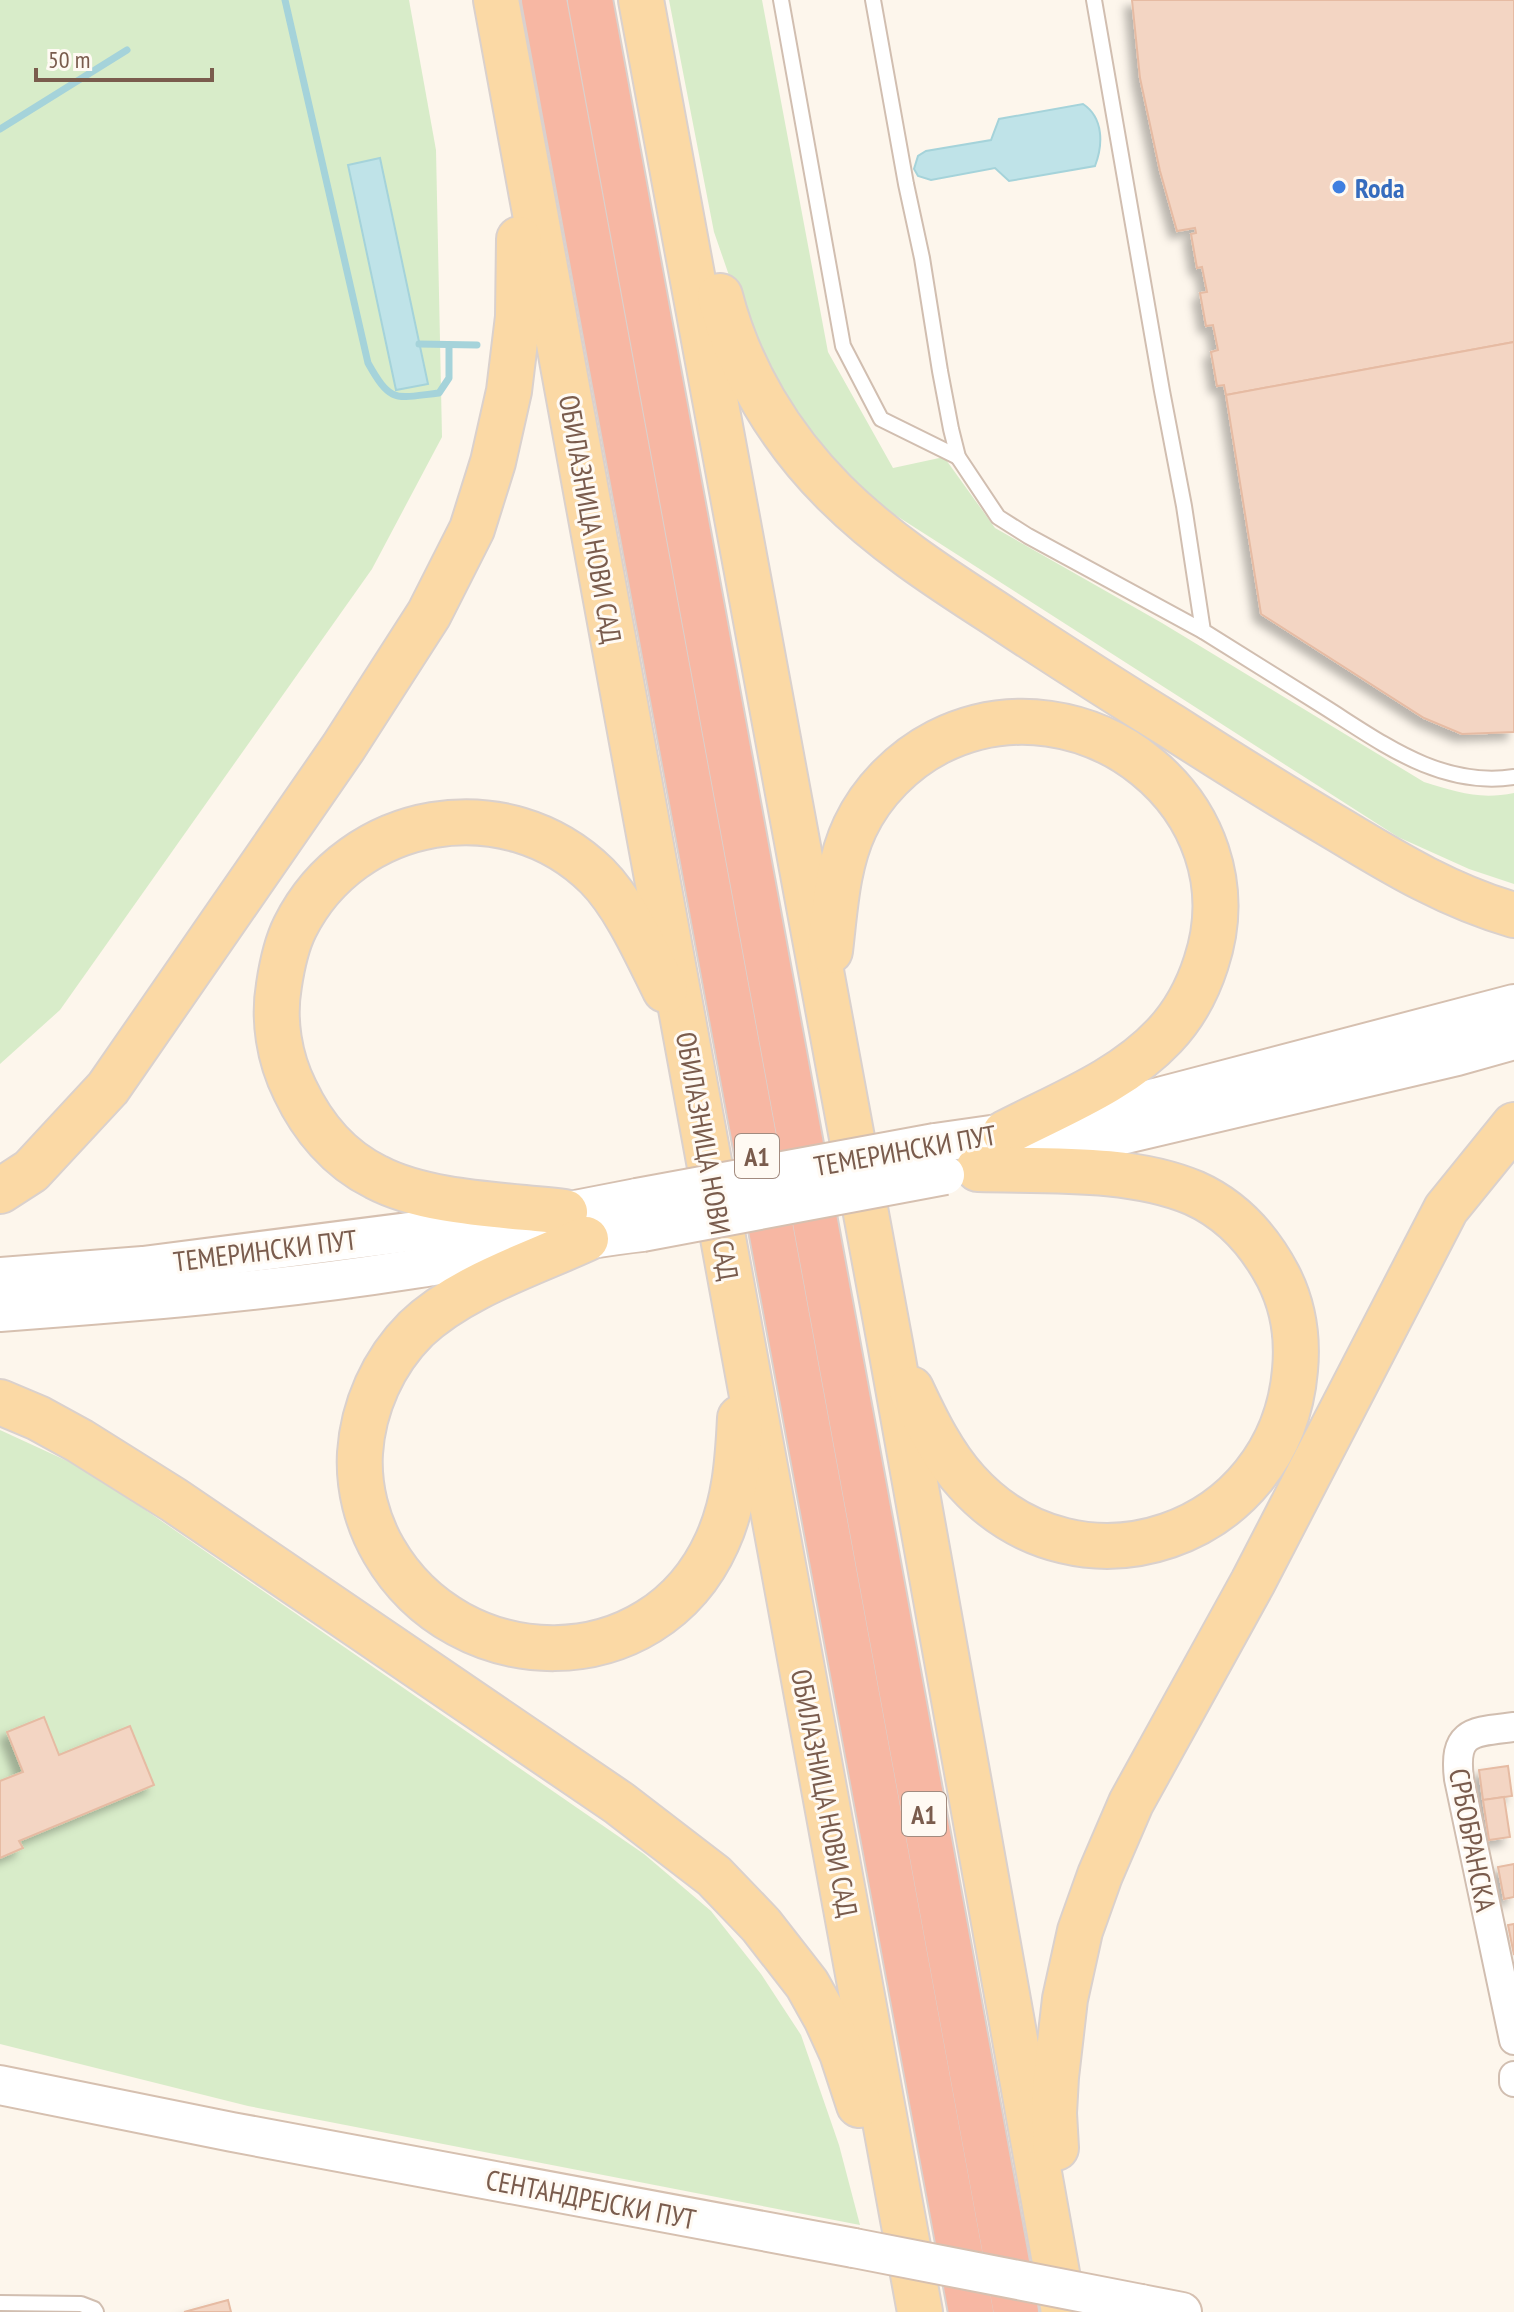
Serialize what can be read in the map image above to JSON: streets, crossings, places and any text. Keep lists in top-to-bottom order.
{
  "streets": {
    "highway": ["A1"],
    "main road": ["ОБИЛАЗНИЦА НОВИ САД", "ТЕМЕРИНСКИ ПУТ", "СЕНТАНДРЕЈСКИ ПУТ"],
    "street": ["СРБОБРАНСКА"]
  },
  "places": ["Roda"],
  "scale_bar": "50 m"
}
